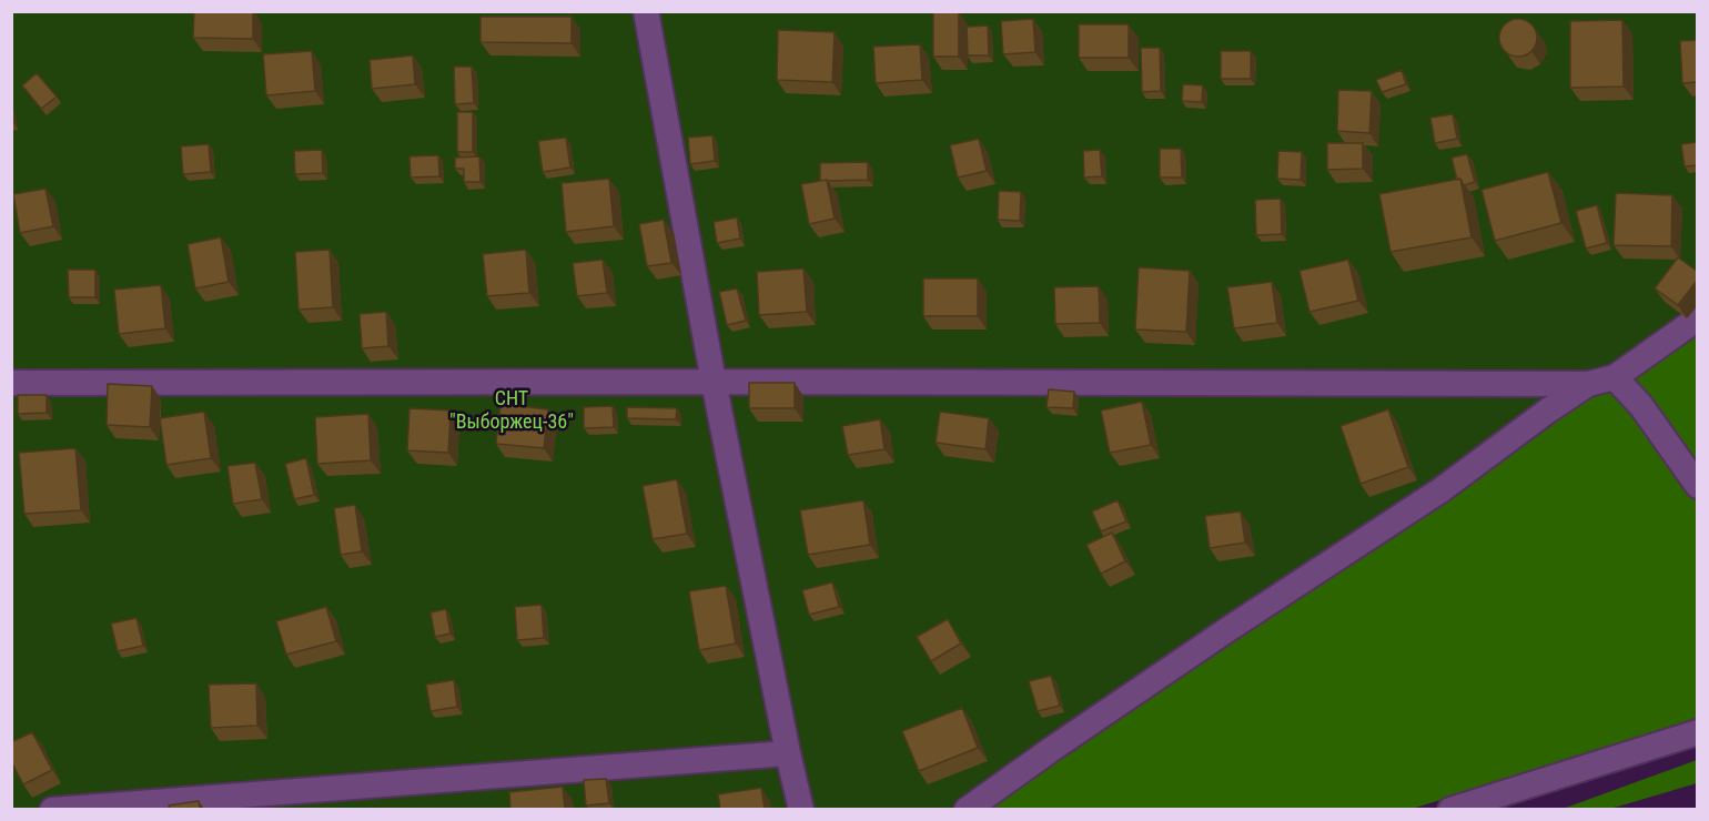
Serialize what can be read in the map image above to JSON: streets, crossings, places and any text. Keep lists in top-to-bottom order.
{
  "parks": ["СНТ \"Выборжец-36\""]
}
